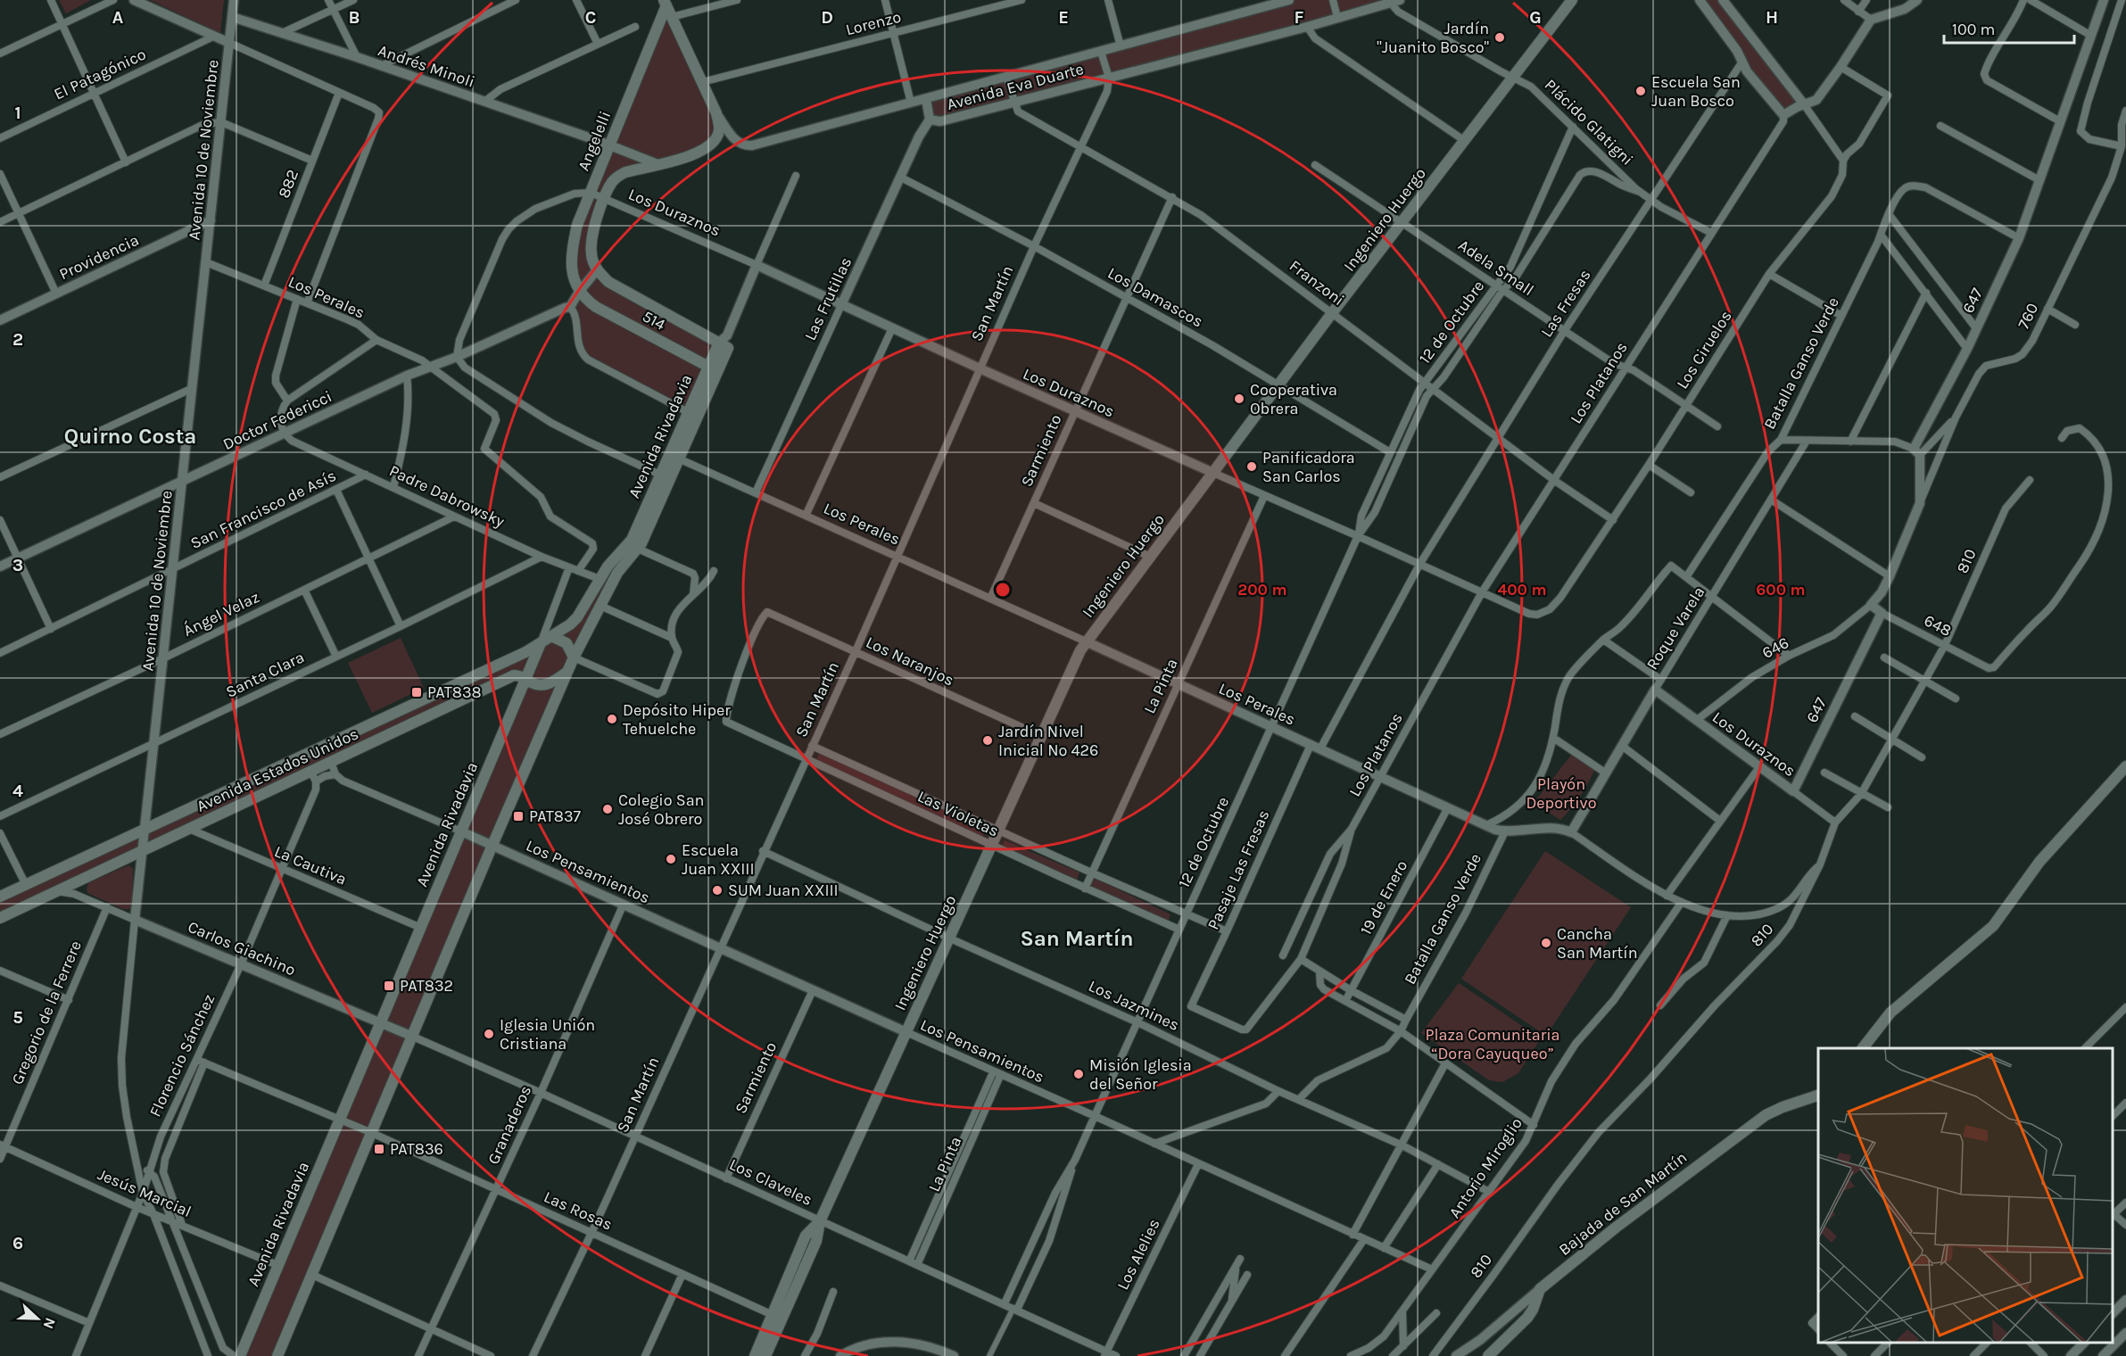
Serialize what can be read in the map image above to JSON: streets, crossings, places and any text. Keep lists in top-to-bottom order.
{
  "streets": {
    "main road": [
      "Angelelli",
      "Ingeniero Huergo",
      "514",
      "Avenida Rivadavia",
      "Avenida Estados Unidos",
      "Bajada de San Martín"
    ],
    "street": [
      "Lorenzo",
      "Andrés Minoli",
      "El Patagónico",
      "Avenida Eva Duarte",
      "Plácido Glatigni",
      "Avenida 10 de Noviembre",
      "882",
      "Los Duraznos",
      "Providencia",
      "Adela Small",
      "Franzoni",
      "Los Perales",
      "Los Damascos",
      "Las Frutillas",
      "647",
      "San Martín",
      "Las Fresas",
      "760",
      "12 de Octubre",
      "Los Ciruelos",
      "Batalla Ganso Verde",
      "Los Platanos",
      "Doctor Federicci",
      "Sarmiento",
      "Padre Dabrowsky",
      "San Francisco de Asís",
      "810",
      "Ángel Velaz",
      "648",
      "Roque Varela",
      "646",
      "Los Naranjos",
      "Santa Clara",
      "La Pinta",
      "Las Violetas",
      "La Cautiva",
      "Pasaje Las Fresas",
      "Los Pensamientos",
      "19 de Enero",
      "Carlos Giachino",
      "Los Jazmines",
      "Gregorio de la Ferrere",
      "Florencio Sánchez",
      "Granaderos",
      "Antorio Miroglio",
      "Los Claveles",
      "Jesús Marcial",
      "Las Rosas",
      "Los Alelies"
    ]
  },
  "crossings": [
    ["Andrés Minoli", "Angelelli"],
    ["Andrés Minoli", "Avenida 10 de Noviembre"],
    ["Avenida Eva Duarte", "Plácido Glatigni"],
    ["Avenida Eva Duarte", "Franzoni"],
    ["Avenida Eva Duarte", "Las Frutillas"],
    ["Avenida Eva Duarte", "San Martín"],
    ["Plácido Glatigni", "Ingeniero Huergo"],
    ["Plácido Glatigni", "Las Fresas"],
    ["Plácido Glatigni", "12 de Octubre"],
    ["Plácido Glatigni", "Los Platanos"],
    ["Angelelli", "Los Duraznos"],
    ["Angelelli", "514"],
    ["Avenida 10 de Noviembre", "Providencia"],
    ["Avenida 10 de Noviembre", "Los Perales"],
    ["Avenida 10 de Noviembre", "Doctor Federicci"],
    ["Avenida 10 de Noviembre", "San Francisco de Asís"],
    ["Avenida 10 de Noviembre", "Ángel Velaz"],
    ["Avenida 10 de Noviembre", "Santa Clara"],
    ["Avenida 10 de Noviembre", "Avenida Estados Unidos"],
    ["Avenida 10 de Noviembre", "Carlos Giachino"],
    ["Avenida 10 de Noviembre", "Florencio Sánchez"],
    ["Avenida 10 de Noviembre", "Jesús Marcial"],
    ["882", "Los Perales"],
    ["Los Duraznos", "Ingeniero Huergo"],
    ["Los Duraznos", "Las Frutillas"],
    ["Los Duraznos", "647"],
    ["Los Duraznos", "San Martín"],
    ["Los Duraznos", "Las Fresas"],
    ["Los Duraznos", "12 de Octubre"],
    ["Los Duraznos", "Los Ciruelos"],
    ["Los Duraznos", "Los Platanos"],
    ["Los Duraznos", "Avenida Rivadavia"],
    ["Los Duraznos", "Sarmiento"],
    ["Los Duraznos", "810"],
    ["Los Duraznos", "Roque Varela"],
    ["Los Duraznos", "646"],
    ["Los Duraznos", "La Pinta"],
    ["Ingeniero Huergo", "Adela Small"],
    ["Ingeniero Huergo", "Franzoni"],
    ["Ingeniero Huergo", "Los Perales"],
    ["Ingeniero Huergo", "Los Damascos"],
    ["Ingeniero Huergo", "Los Naranjos"],
    ["Ingeniero Huergo", "Las Violetas"],
    ["Ingeniero Huergo", "Los Pensamientos"],
    ["Ingeniero Huergo", "Los Jazmines"],
    ["Ingeniero Huergo", "Los Claveles"],
    ["Ingeniero Huergo", "Las Rosas"],
    ["Adela Small", "Las Fresas"],
    ["Adela Small", "12 de Octubre"],
    ["Adela Small", "Los Ciruelos"],
    ["Adela Small", "Los Platanos"],
    ["Franzoni", "San Martín"],
    ["Franzoni", "Las Fresas"],
    ["Franzoni", "12 de Octubre"],
    ["Franzoni", "Los Ciruelos"],
    ["Franzoni", "Los Platanos"],
    ["Franzoni", "Sarmiento"],
    ["Los Perales", "Las Frutillas"],
    ["Los Perales", "San Martín"],
    ["Los Perales", "12 de Octubre"],
    ["Los Perales", "Batalla Ganso Verde"],
    ["Los Perales", "Los Platanos"],
    ["Los Perales", "Doctor Federicci"],
    ["Los Perales", "Avenida Rivadavia"],
    ["Los Perales", "Sarmiento"],
    ["Los Perales", "Padre Dabrowsky"],
    ["Los Perales", "810"],
    ["Los Perales", "Roque Varela"],
    ["Los Perales", "La Pinta"],
    ["Los Perales", "Pasaje Las Fresas"],
    ["Los Perales", "19 de Enero"],
    ["Los Perales", "Antorio Miroglio"],
    ["Los Damascos", "Las Frutillas"],
    ["Los Damascos", "San Martín"],
    ["Los Damascos", "12 de Octubre"],
    ["Los Damascos", "Sarmiento"],
    ["647", "760"],
    ["647", "Batalla Ganso Verde"],
    ["647", "648"],
    ["647", "646"],
    ["San Martín", "Los Naranjos"],
    ["San Martín", "Las Violetas"],
    ["San Martín", "Los Pensamientos"],
    ["San Martín", "Los Jazmines"],
    ["San Martín", "Los Claveles"],
    ["San Martín", "Las Rosas"],
    ["514", "Avenida Rivadavia"],
    ["12 de Octubre", "Las Violetas"],
    ["12 de Octubre", "Los Pensamientos"],
    ["12 de Octubre", "Los Jazmines"],
    ["12 de Octubre", "Los Claveles"],
    ["Los Platanos", "Pasaje Las Fresas"],
    ["Doctor Federicci", "Padre Dabrowsky"],
    ["Avenida Rivadavia", "Padre Dabrowsky"],
    ["Avenida Rivadavia", "Avenida Estados Unidos"],
    ["Avenida Rivadavia", "La Cautiva"],
    ["Avenida Rivadavia", "Los Pensamientos"],
    ["Avenida Rivadavia", "Carlos Giachino"],
    ["Avenida Rivadavia", "Los Claveles"],
    ["Avenida Rivadavia", "Jesús Marcial"],
    ["Avenida Rivadavia", "Las Rosas"],
    ["Sarmiento", "Los Pensamientos"],
    ["Sarmiento", "Los Claveles"],
    ["Padre Dabrowsky", "San Francisco de Asís"],
    ["Padre Dabrowsky", "Ángel Velaz"],
    ["Padre Dabrowsky", "Santa Clara"],
    ["810", "648"],
    ["648", "646"],
    ["Los Naranjos", "Las Violetas"],
    ["La Pinta", "Las Violetas"],
    ["La Pinta", "Los Pensamientos"],
    ["La Pinta", "Los Claveles"],
    ["Avenida Estados Unidos", "La Cautiva"],
    ["Avenida Estados Unidos", "Carlos Giachino"],
    ["Las Violetas", "Pasaje Las Fresas"],
    ["La Cautiva", "Florencio Sánchez"],
    ["Los Pensamientos", "Granaderos"],
    ["Los Pensamientos", "Antorio Miroglio"],
    ["Los Pensamientos", "Los Alelies"],
    ["Carlos Giachino", "Gregorio de la Ferrere"],
    ["Carlos Giachino", "Florencio Sánchez"],
    ["Carlos Giachino", "Los Claveles"],
    ["Los Jazmines", "Antorio Miroglio"],
    ["Gregorio de la Ferrere", "Jesús Marcial"],
    ["Florencio Sánchez", "Jesús Marcial"],
    ["Florencio Sánchez", "Las Rosas"],
    ["Granaderos", "Los Claveles"],
    ["Granaderos", "Las Rosas"],
    ["Los Claveles", "Los Alelies"]
  ],
  "districts": ["Quirno Costa", "San Martín"],
  "parks": ["Playón Deportivo", "Plaza Comunitaria “Dora Cayuqueo”"],
  "places": {
    "other": [
      "Jardín \"Juanito Bosco\"",
      "Escuela San Juan Bosco",
      "Cooperativa Obrera",
      "Panificadora San Carlos",
      "Depósito Hiper Tehuelche",
      "Jardín Nivel Inicial Nº 426",
      "Colegio San José Obrero",
      "Escuela Juan XXIII",
      "SUM Juan XXIII",
      "Cancha San Martín",
      "Iglesia Unión Cristiana",
      "Misión Iglesia del Señor"
    ],
    "transit": [
      "PAT838",
      "PAT837",
      "PAT832",
      "PAT836"
    ]
  },
  "scale_bar": "100 m",
  "north": "right",
  "grid": {
    "columns": [
      "A",
      "B",
      "C",
      "D",
      "E",
      "F",
      "G",
      "H"
    ],
    "rows": [
      "1",
      "2",
      "3",
      "4",
      "5",
      "6"
    ]
  },
  "rings": ["200 m", "400 m", "600 m"]
}
